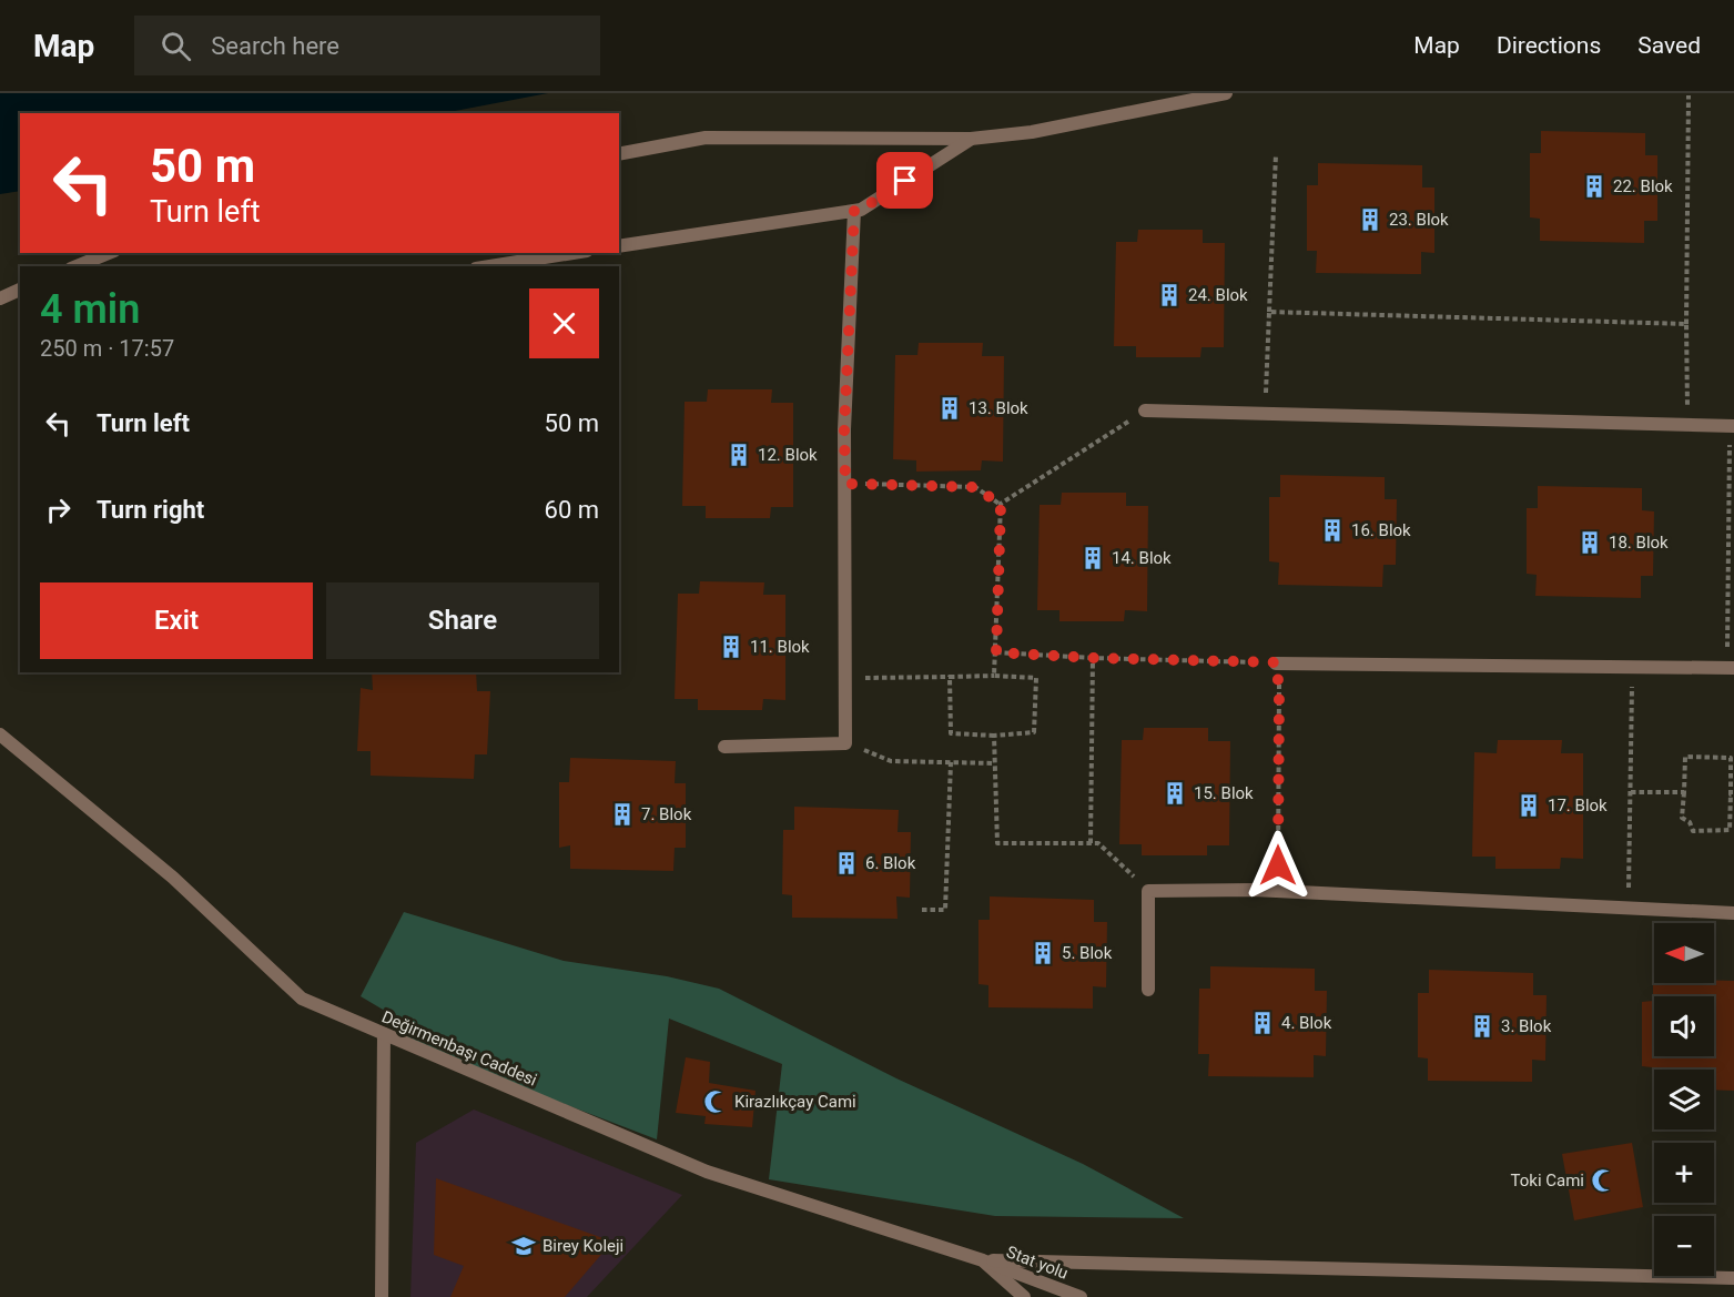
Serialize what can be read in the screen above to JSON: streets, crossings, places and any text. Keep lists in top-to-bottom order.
{
  "streets": {
    "street": ["Değirmenbaşı Caddesi", "Stat yolu"]
  },
  "crossings": [
    ["Değirmenbaşı Caddesi", "Stat yolu"]
  ],
  "places": {
    "building": [
      "22. Blok",
      "23. Blok",
      "24. Blok",
      "13. Blok",
      "12. Blok",
      "16. Blok",
      "18. Blok",
      "14. Blok",
      "11. Blok",
      "15. Blok",
      "17. Blok",
      "7. Blok",
      "6. Blok",
      "5. Blok",
      "4. Blok",
      "3. Blok"
    ],
    "mosque": ["Kirazlıkçay Cami", "Toki Cami"],
    "school or university": ["Birey Koleji"]
  },
  "north": "left",
  "page": {
    "header": "Map",
    "search": "Search here",
    "nav": ["Map", "Directions", "Saved"],
    "turn": ["50 m", "Turn left"],
    "heading": ["4 min", "250 m · 17:57"],
    "list": [
      {
        "name": "Turn left",
        "value": "50 m"
      },
      {
        "name": "Turn right",
        "value": "60 m"
      }
    ],
    "buttons": ["Exit", "Share"],
    "map_buttons": ["+", "−"]
  }
}
